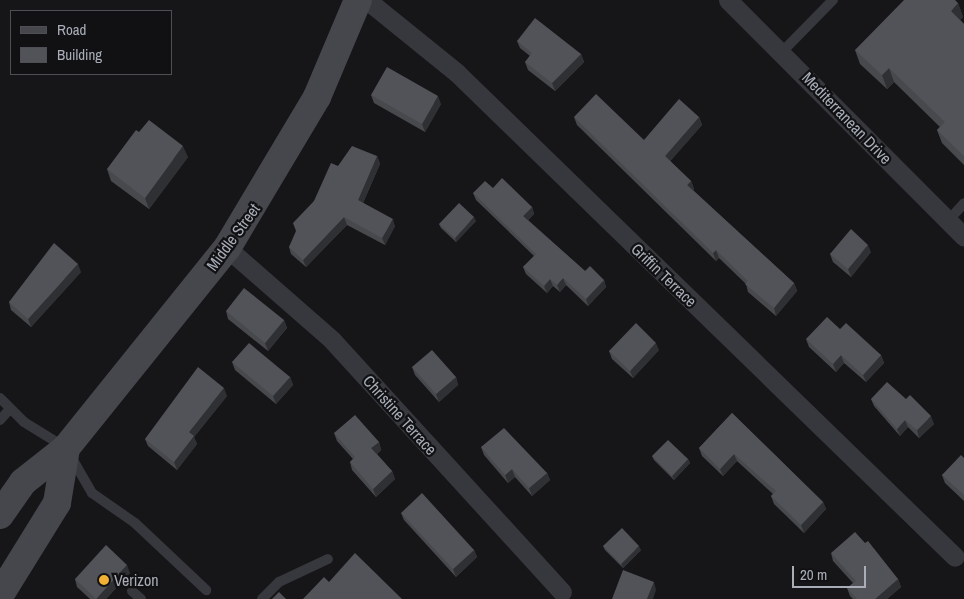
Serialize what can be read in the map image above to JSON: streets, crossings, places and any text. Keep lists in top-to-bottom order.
{
  "streets": {
    "main road": ["Middle Street"],
    "street": ["Mediterranean Drive", "Griffin Terrace", "Christine Terrace"]
  },
  "crossings": [
    ["Middle Street", "Christine Terrace"]
  ],
  "places": ["Verizon"],
  "legend": ["Road", "Building"],
  "scale_bar": "20 m"
}
